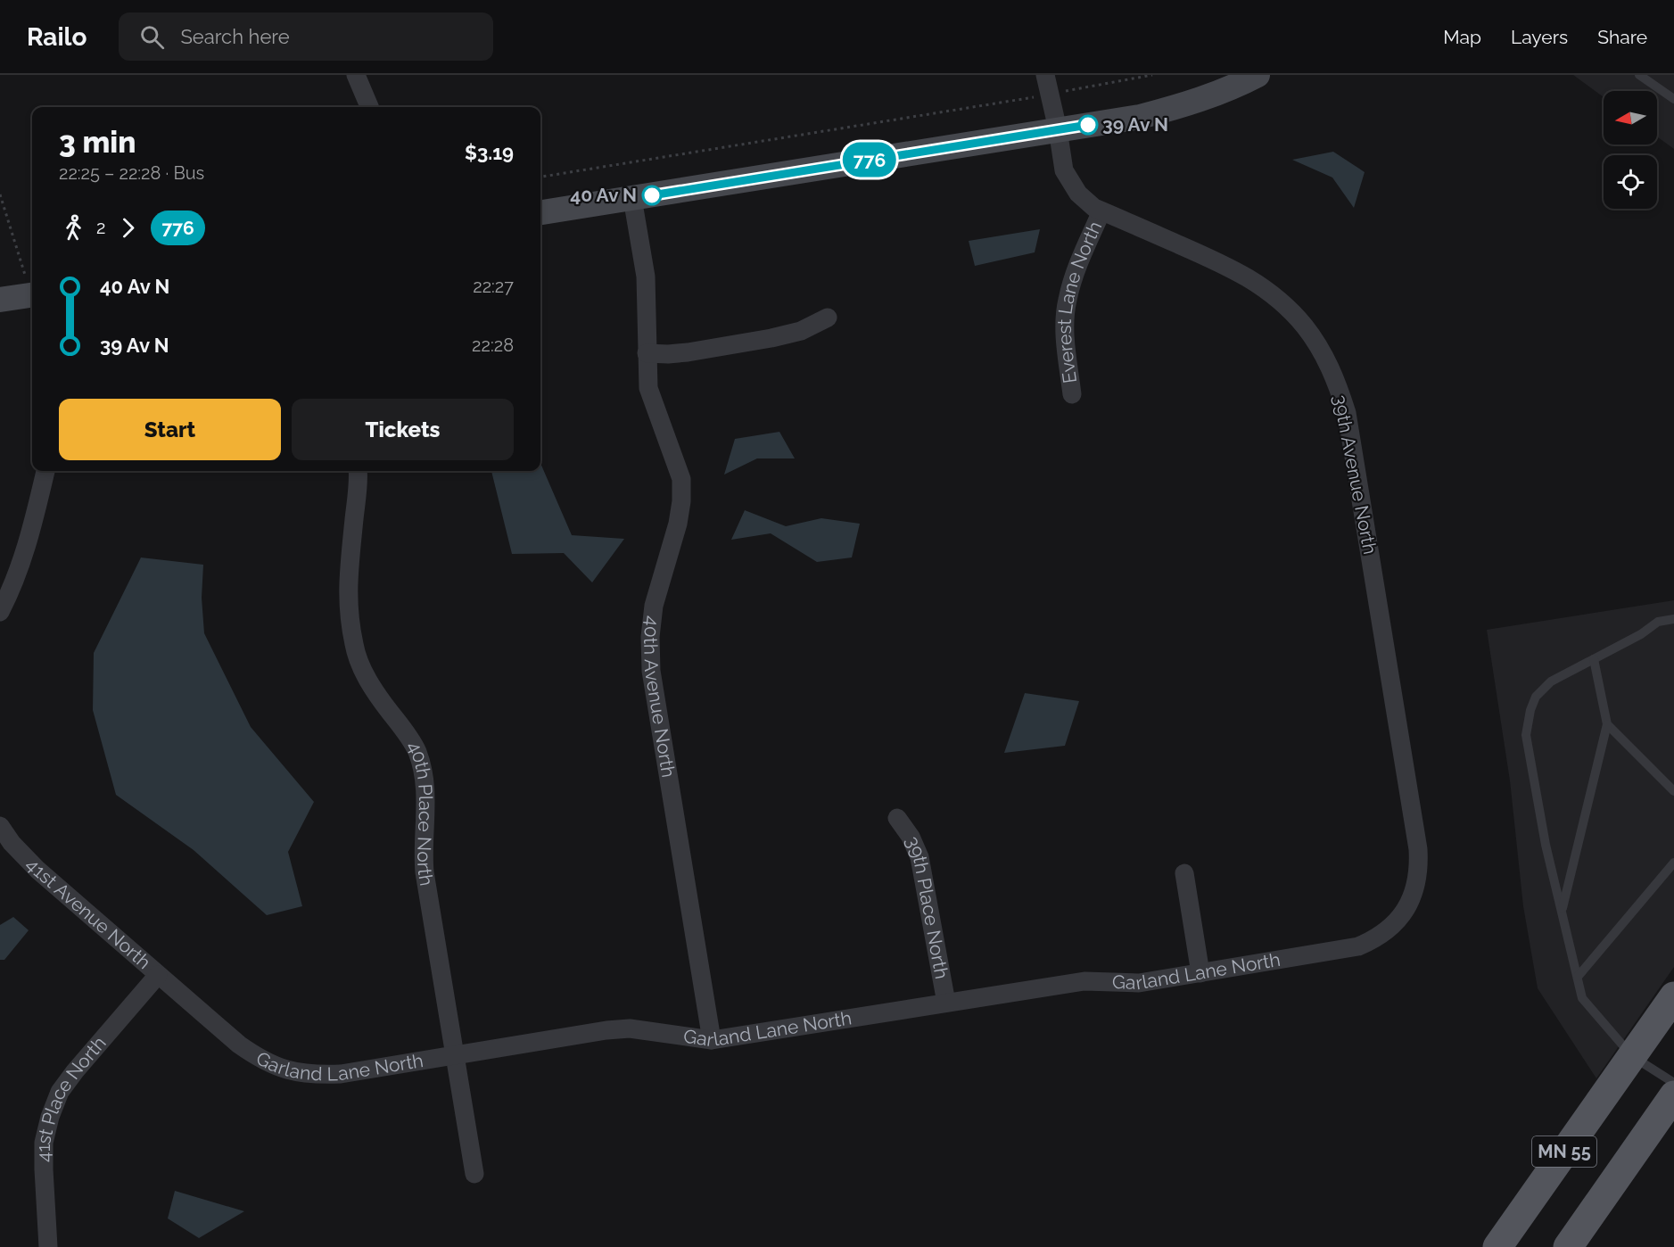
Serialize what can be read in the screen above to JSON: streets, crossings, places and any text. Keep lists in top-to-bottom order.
{
  "streets": {
    "main road": ["MN 55"],
    "street": [
      "Everest Lane North",
      "39th Avenue North",
      "40th Avenue North",
      "40th Place North",
      "39th Place North",
      "41st Avenue North",
      "Garland Lane North",
      "41st Place North"
    ]
  },
  "crossings": [
    ["Everest Lane North", "39th Avenue North"],
    ["39th Avenue North", "Garland Lane North"],
    ["40th Avenue North", "Garland Lane North"],
    ["40th Place North", "Garland Lane North"],
    ["39th Place North", "Garland Lane North"],
    ["41st Avenue North", "Garland Lane North"],
    ["41st Avenue North", "41st Place North"],
    ["Garland Lane North", "41st Place North"]
  ],
  "places": ["39 Av N", "40 Av N"],
  "lines": ["bus line 776"],
  "north": "left",
  "page": {
    "header": "Railo",
    "search": "Search here",
    "nav": ["Map", "Layers", "Share"],
    "on_map": "776",
    "heading": ["3 min", "22:25 – 22:28 · Bus", "$3.19"],
    "legs": ["2", "776"],
    "list": [
      {
        "name": "40 Av N",
        "value": "22:27"
      },
      {
        "name": "39 Av N",
        "value": "22:28"
      }
    ],
    "buttons": ["Start", "Tickets"]
  }
}
